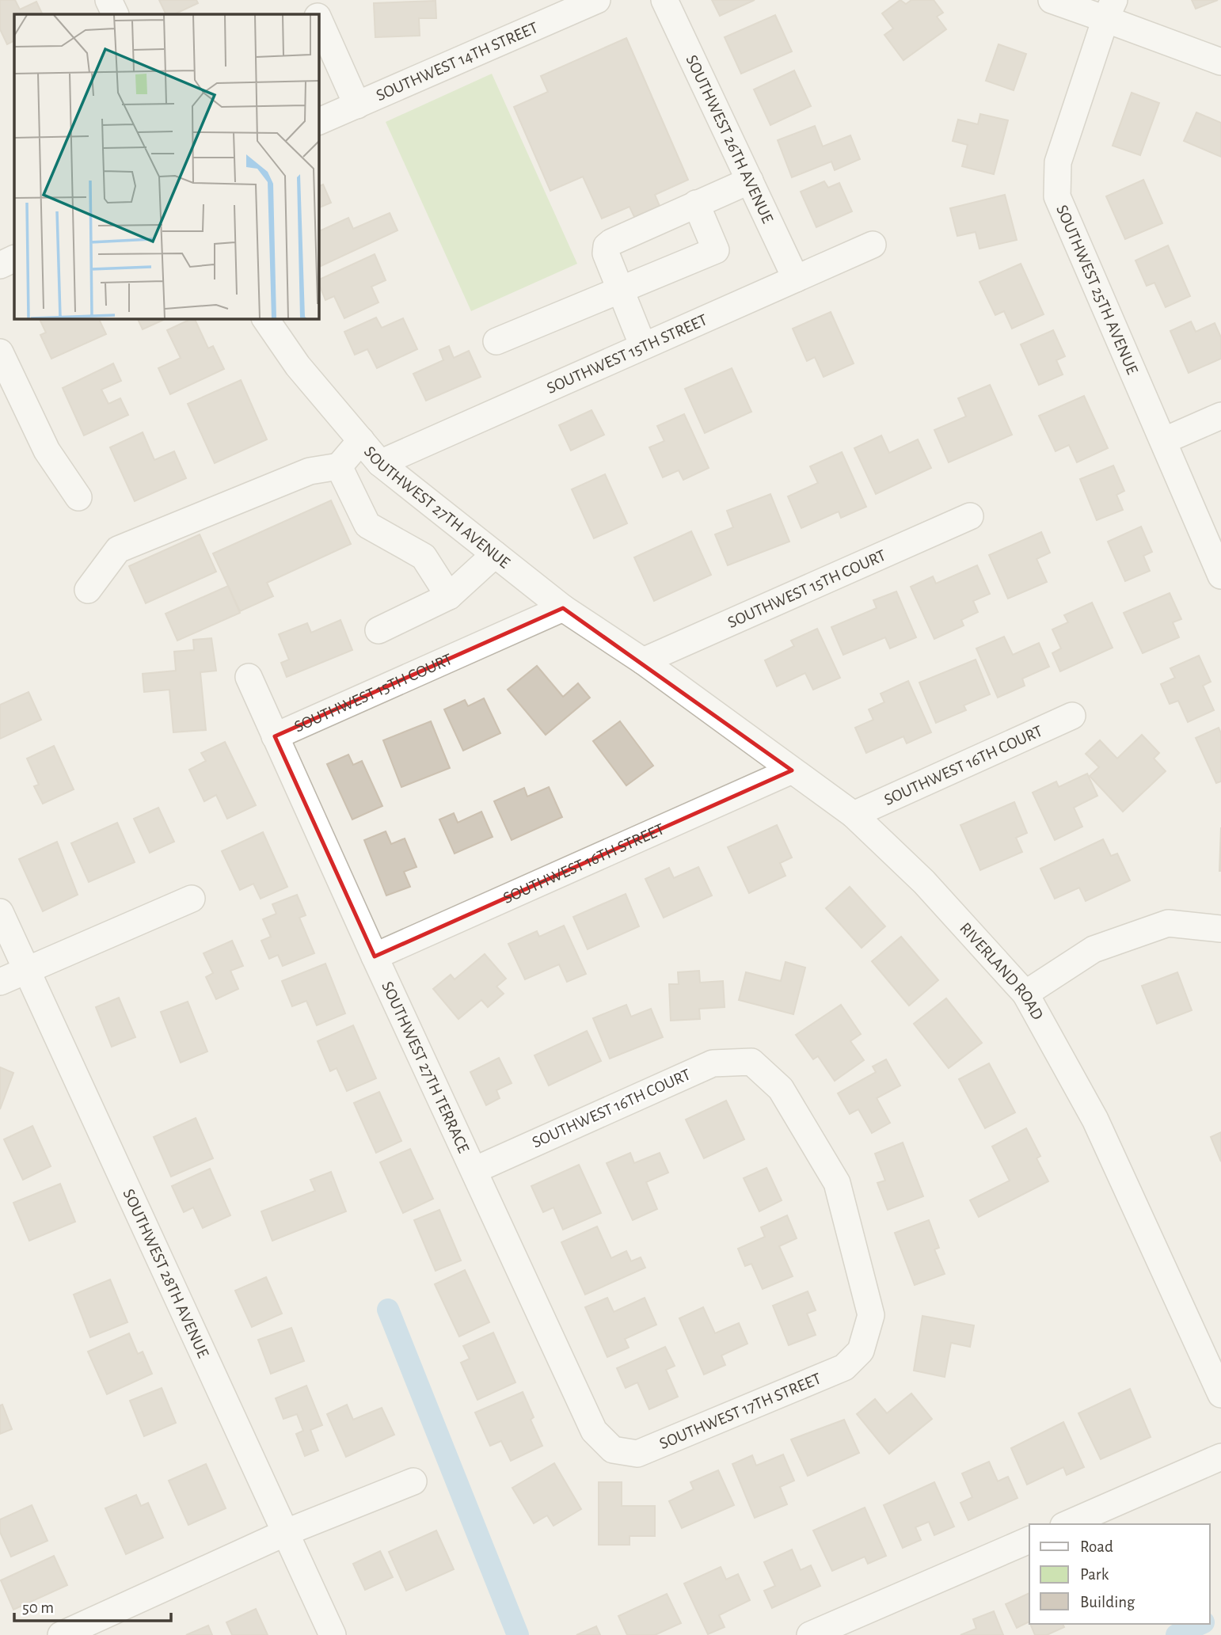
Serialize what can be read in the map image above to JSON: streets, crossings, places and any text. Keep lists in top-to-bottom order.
{
  "streets": {
    "street": [
      "SOUTHWEST 14TH STREET",
      "SOUTHWEST 26TH AVENUE",
      "SOUTHWEST 25TH AVENUE",
      "SOUTHWEST 15TH STREET",
      "SOUTHWEST 27TH AVENUE",
      "SOUTHWEST 15TH COURT",
      "SOUTHWEST 16TH COURT",
      "SOUTHWEST 16TH STREET",
      "RIVERLAND ROAD",
      "SOUTHWEST 27TH TERRACE",
      "SOUTHWEST 28TH AVENUE",
      "SOUTHWEST 17TH STREET"
    ]
  },
  "crossings": [
    ["SOUTHWEST 26TH AVENUE", "SOUTHWEST 15TH STREET"],
    ["SOUTHWEST 15TH STREET", "SOUTHWEST 27TH AVENUE"],
    ["SOUTHWEST 27TH AVENUE", "SOUTHWEST 15TH COURT"],
    ["SOUTHWEST 27TH AVENUE", "RIVERLAND ROAD"],
    ["SOUTHWEST 15TH COURT", "RIVERLAND ROAD"],
    ["SOUTHWEST 15TH COURT", "SOUTHWEST 27TH TERRACE"],
    ["SOUTHWEST 16TH COURT", "RIVERLAND ROAD"],
    ["SOUTHWEST 16TH COURT", "SOUTHWEST 27TH TERRACE"],
    ["SOUTHWEST 16TH COURT", "SOUTHWEST 17TH STREET"],
    ["SOUTHWEST 16TH STREET", "RIVERLAND ROAD"],
    ["SOUTHWEST 16TH STREET", "SOUTHWEST 27TH TERRACE"],
    ["SOUTHWEST 27TH TERRACE", "SOUTHWEST 17TH STREET"]
  ],
  "legend": ["Road", "Park", "Building"],
  "scale_bar": "50 m"
}
